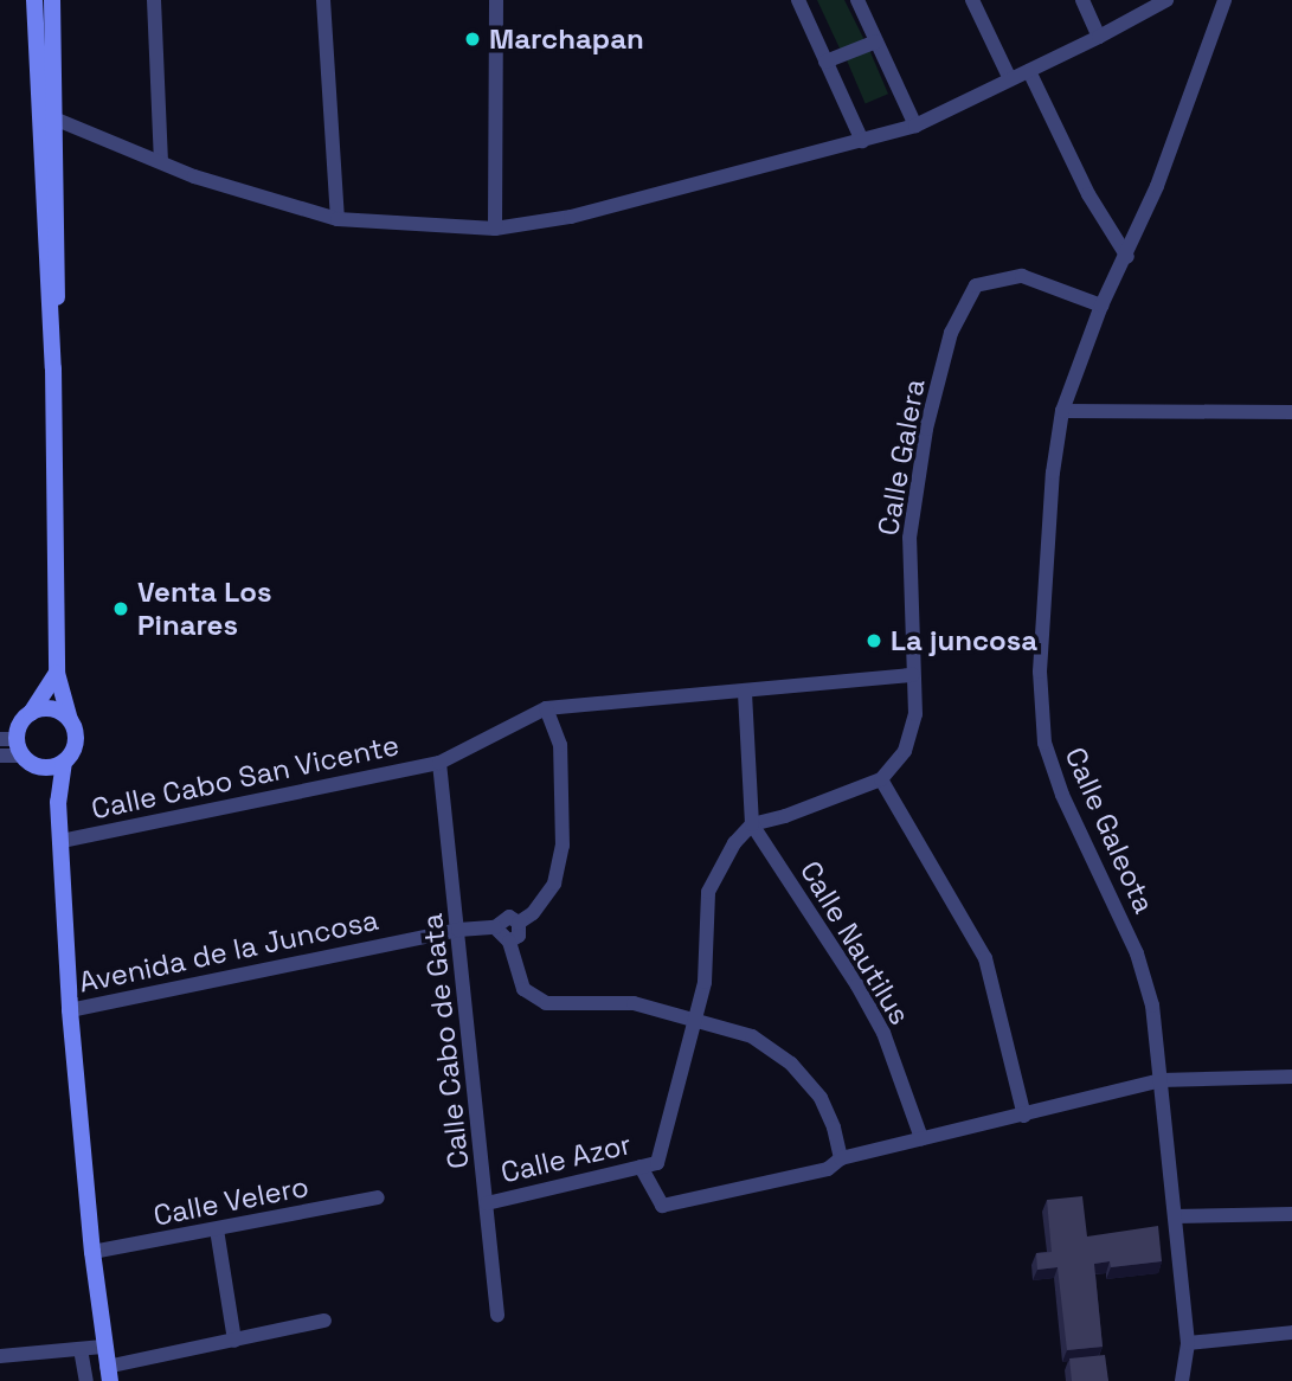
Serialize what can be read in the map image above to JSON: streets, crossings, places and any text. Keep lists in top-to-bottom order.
{
  "streets": {
    "street": [
      "Calle Galera",
      "Calle Cabo San Vicente",
      "Calle Galeota",
      "Calle Nautilus",
      "Avenida de la Juncosa",
      "Calle Cabo de Gata",
      "Calle Azor",
      "Calle Velero"
    ]
  },
  "crossings": [
    ["Calle Galera", "Calle Galeota"],
    ["Calle Cabo San Vicente", "Calle Cabo de Gata"],
    ["Avenida de la Juncosa", "Calle Cabo de Gata"],
    ["Calle Cabo de Gata", "Calle Azor"]
  ],
  "places": ["Marchapan", "Venta Los Pinares", "La juncosa"]
}
